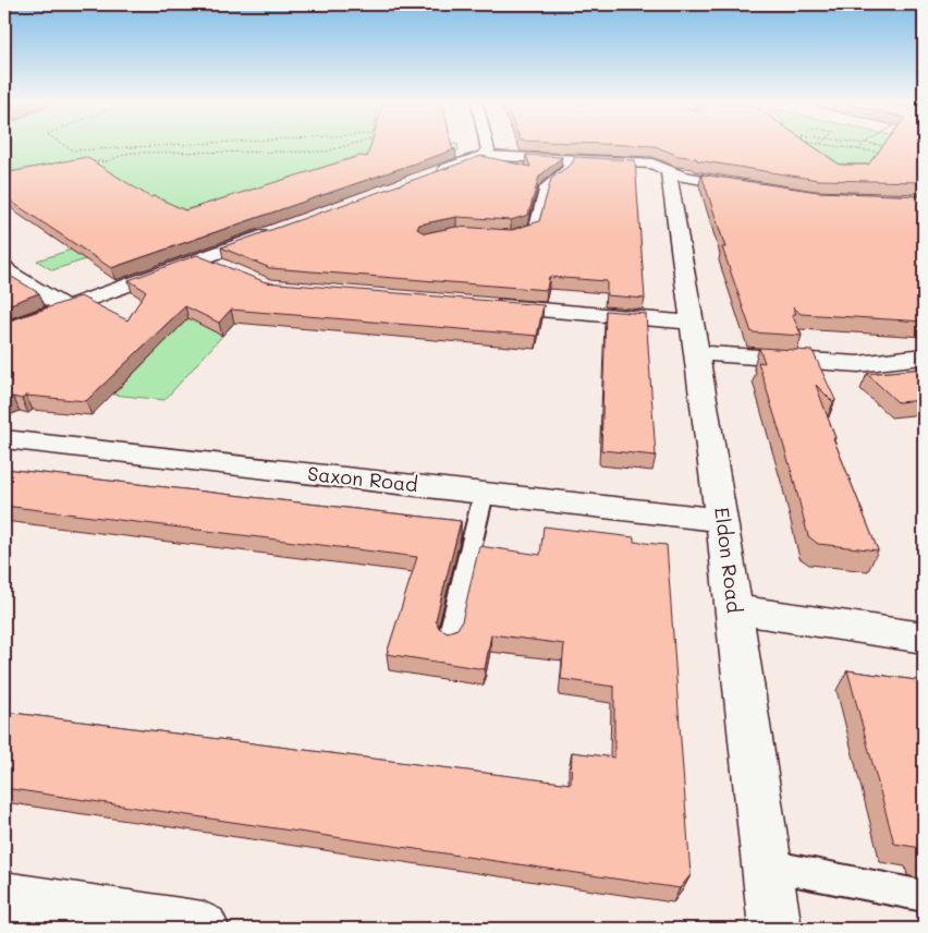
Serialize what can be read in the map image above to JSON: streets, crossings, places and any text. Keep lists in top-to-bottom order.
{
  "streets": {
    "street": ["Saxon Road", "Eldon Road"]
  },
  "crossings": [
    ["Saxon Road", "Eldon Road"]
  ]
}
